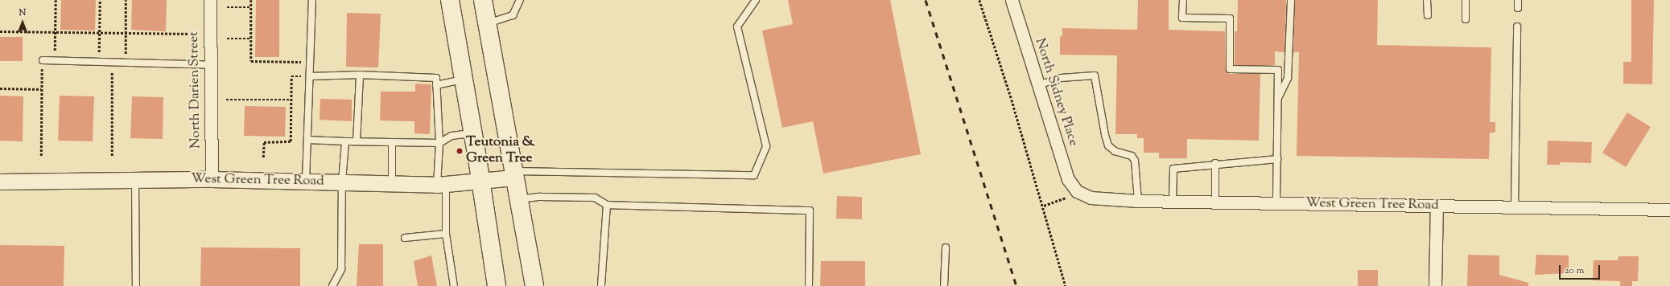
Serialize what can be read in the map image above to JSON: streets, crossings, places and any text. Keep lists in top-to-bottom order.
{
  "streets": {
    "street": ["North Darien Street", "North Sidney Place", "West Green Tree Road"]
  },
  "crossings": [
    ["North Darien Street", "West Green Tree Road"],
    ["North Sidney Place", "West Green Tree Road"]
  ],
  "places": ["Teutonia & Green Tree"],
  "scale_bar": "20 m",
  "north": "top"
}
